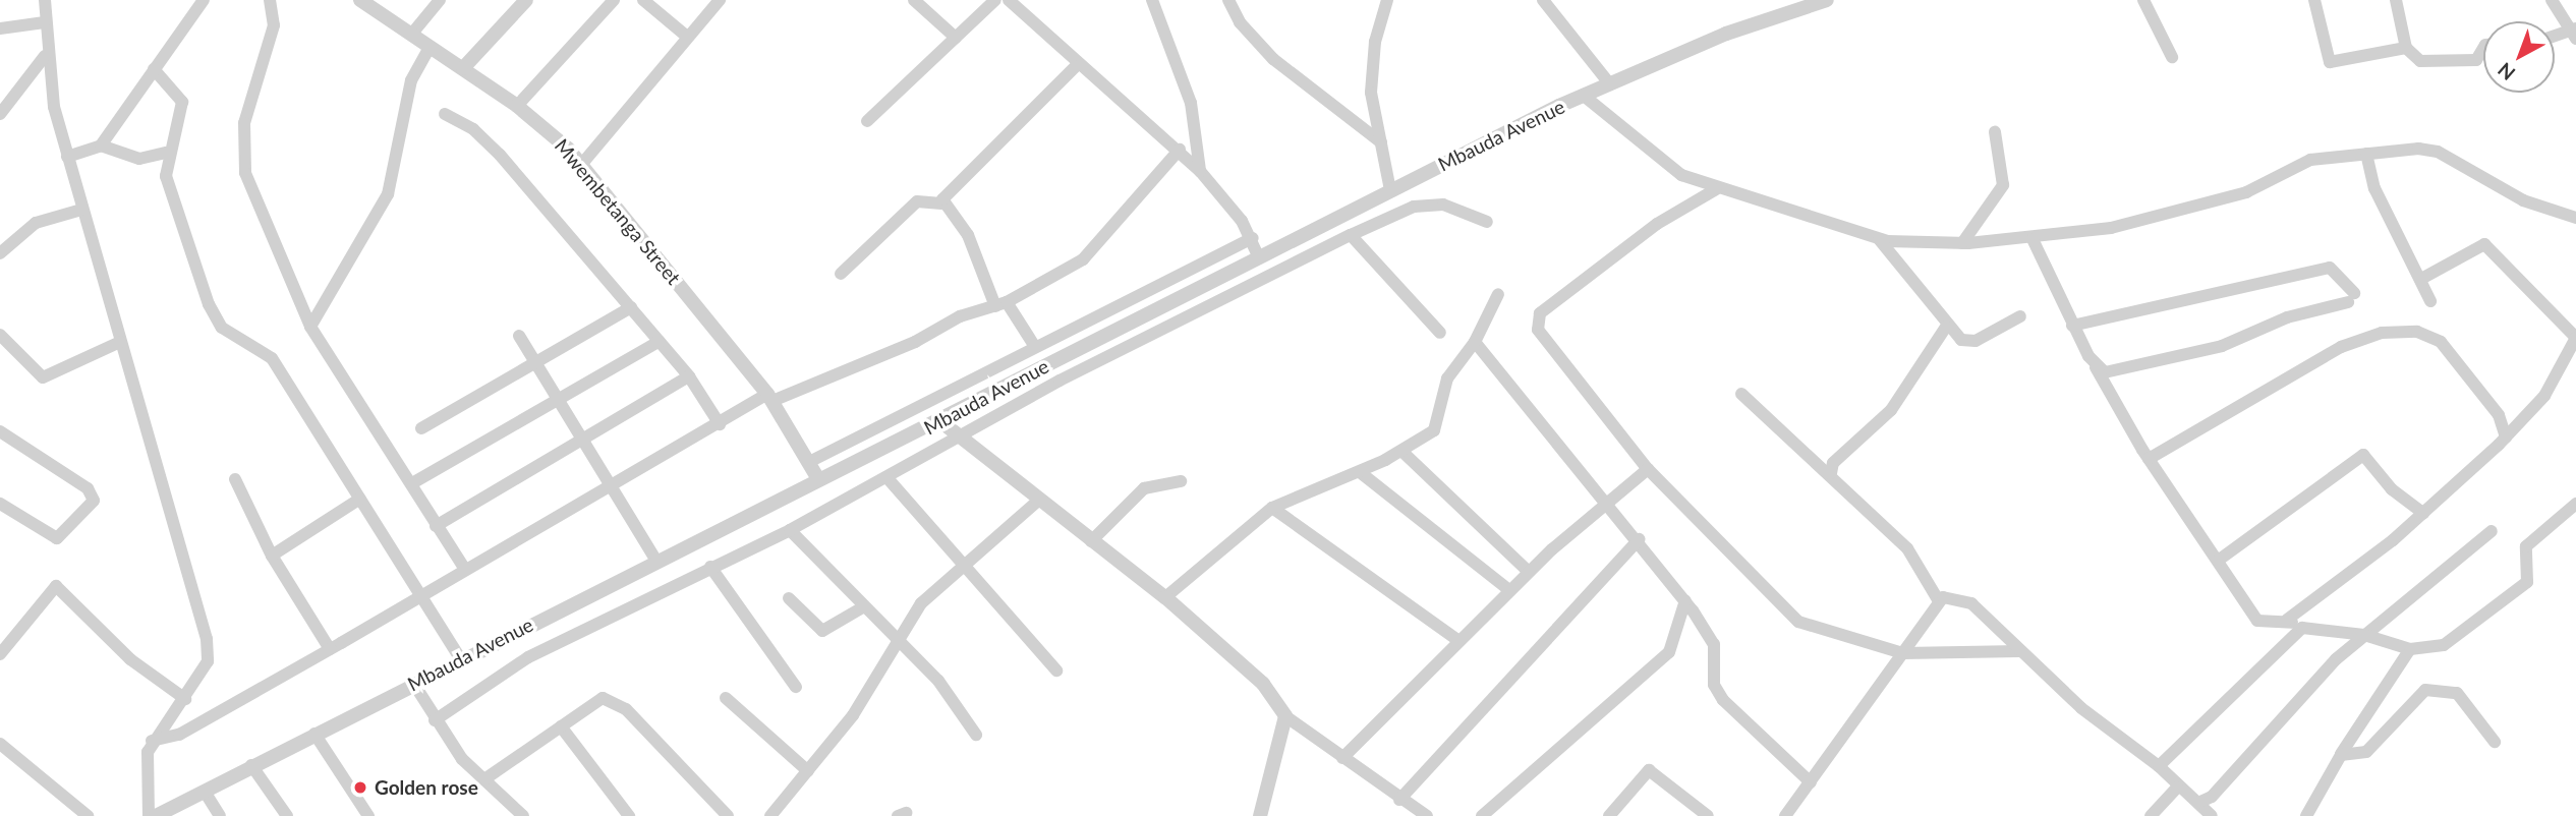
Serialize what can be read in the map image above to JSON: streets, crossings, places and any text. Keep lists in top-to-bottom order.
{
  "streets": {
    "street": ["Mbauda Avenue", "Mwembetanga Street"]
  },
  "crossings": [
    ["Mbauda Avenue", "Mwembetanga Street"]
  ],
  "places": ["Golden rose"],
  "north": "bottom left"
}
